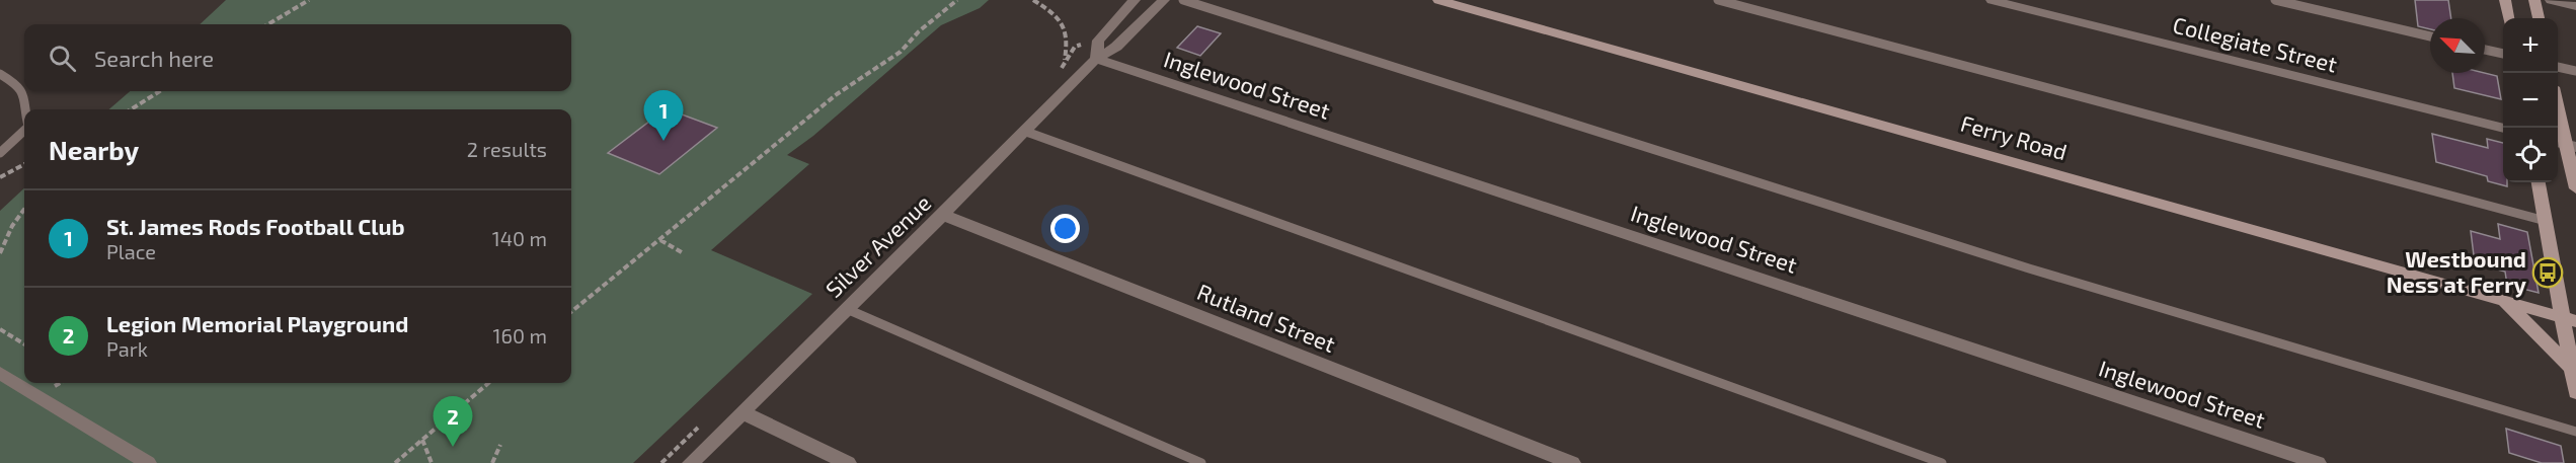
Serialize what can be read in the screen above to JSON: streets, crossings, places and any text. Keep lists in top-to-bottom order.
{
  "streets": {
    "main road": ["Ferry Road"],
    "street": [
      "Collegiate Street",
      "Inglewood Street",
      "Silver Avenue",
      "Rutland Street"
    ]
  },
  "crossings": [
    ["Inglewood Street", "Silver Avenue"],
    ["Silver Avenue", "Rutland Street"]
  ],
  "places": {
    "bus stop": ["Westbound Ness at Ferry"]
  },
  "north": "top left",
  "page": {
    "map_buttons": ["+", "−"],
    "search": "Search here",
    "pins": ["1", "2"],
    "heading": ["Nearby", "2 results"],
    "list": [
      {
        "mark": "1",
        "name": "St. James Rods Football Club",
        "note": "Place",
        "value": "140 m"
      },
      {
        "mark": "2",
        "name": "Legion Memorial Playground",
        "note": "Park",
        "value": "160 m"
      }
    ]
  }
}
